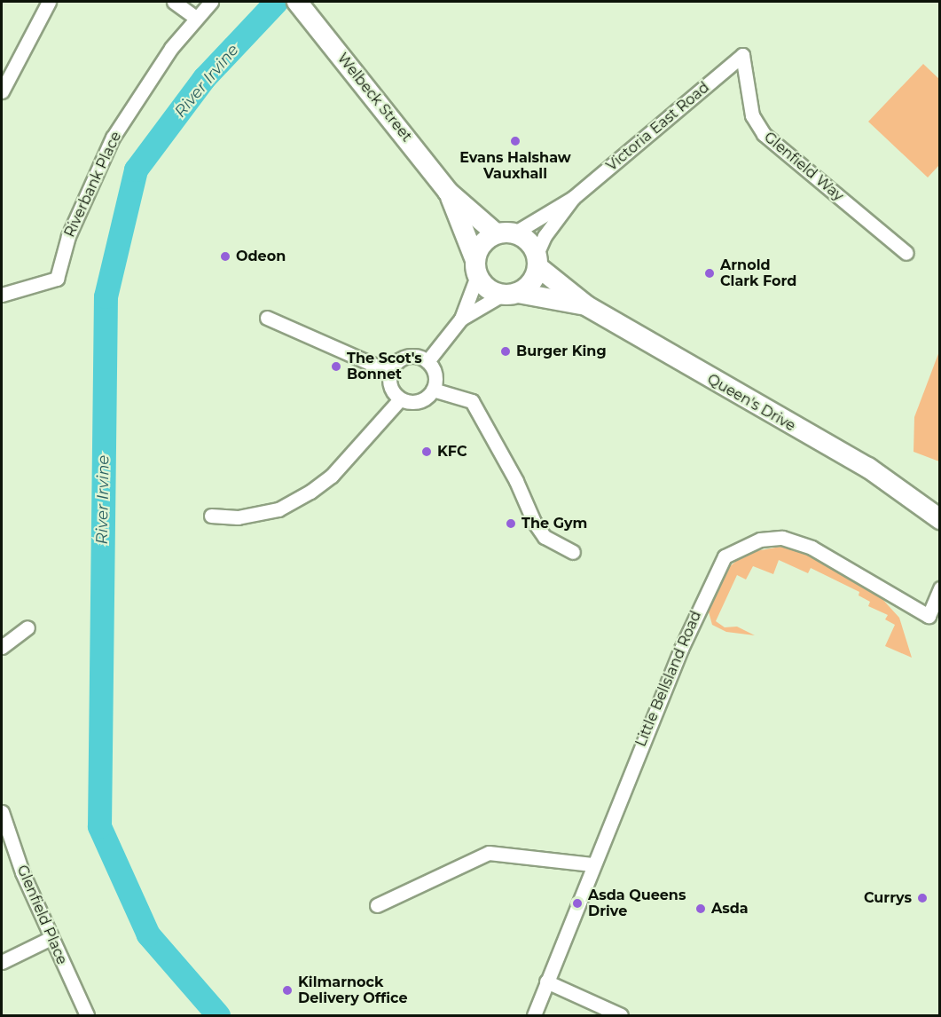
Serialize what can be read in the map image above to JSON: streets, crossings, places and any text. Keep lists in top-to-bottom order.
{
  "streets": {
    "main road": ["Welbeck Street", "Queen's Drive"],
    "street": [
      "Victoria East Road",
      "Glenfield Way",
      "Riverbank Place",
      "Little Bellsland Road",
      "Glenfield Place"
    ]
  },
  "crossings": [
    ["Welbeck Street", "Victoria East Road"],
    ["Welbeck Street", "Queen's Drive"],
    ["Victoria East Road", "Glenfield Way"],
    ["Victoria East Road", "Queen's Drive"]
  ],
  "water": ["River Irvine"],
  "places": [
    "Evans Halshaw Vauxhall",
    "Odeon",
    "Arnold Clark Ford",
    "Burger King",
    "The Scot's Bonnet",
    "KFC",
    "The Gym",
    "Currys",
    "Asda Queens Drive",
    "Asda",
    "Kilmarnock Delivery Office"
  ]
}
